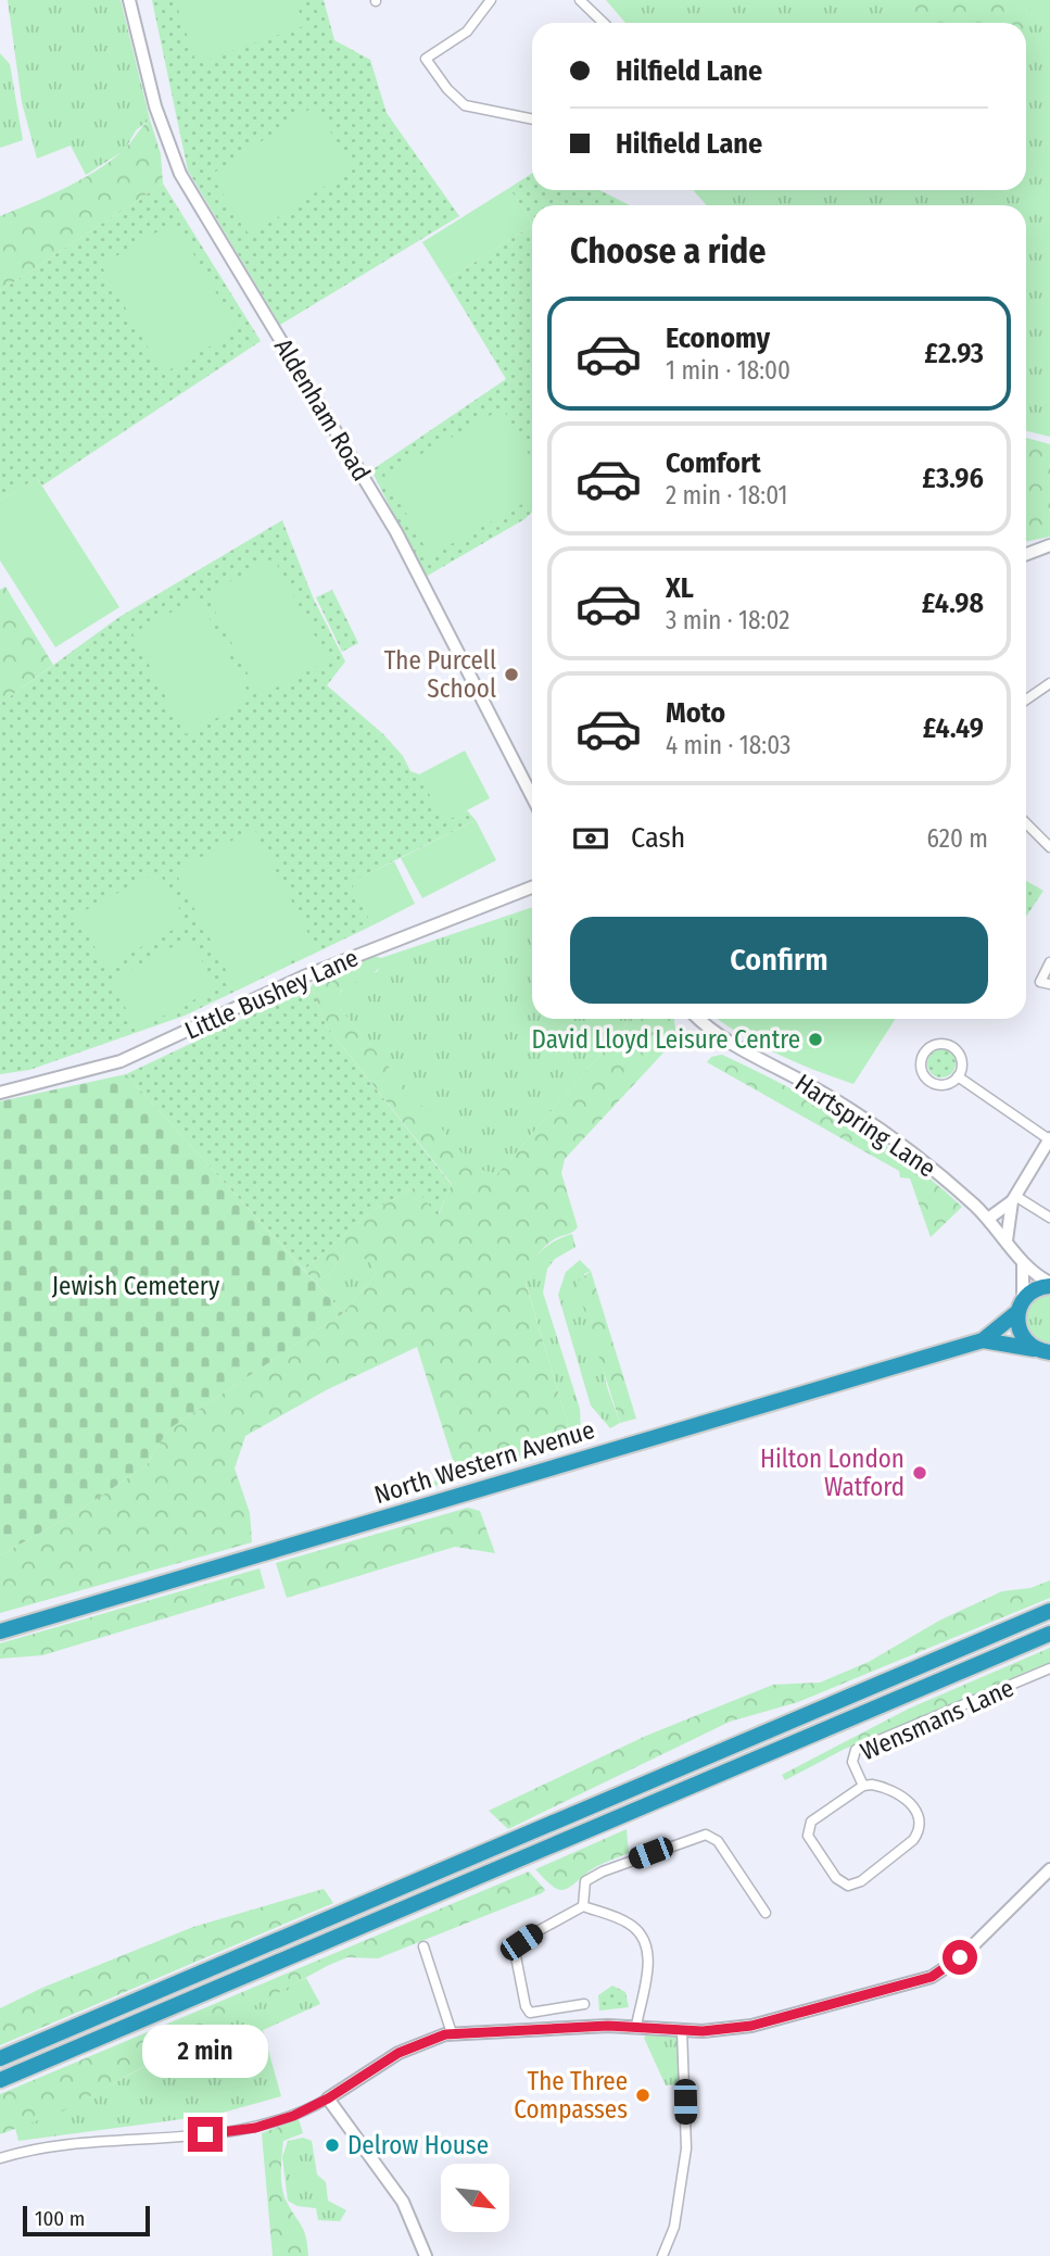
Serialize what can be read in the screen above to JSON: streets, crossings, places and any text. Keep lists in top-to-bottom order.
{
  "streets": {
    "highway": ["North Western Avenue"],
    "street": [
      "Aldenham Road",
      "Little Bushey Lane",
      "Hartspring Lane",
      "Wensmans Lane"
    ]
  },
  "crossings": [
    ["Hartspring Lane", "North Western Avenue"]
  ],
  "parks": ["Jewish Cemetery"],
  "places": [
    "The Purcell School",
    "David Lloyd Leisure Centre",
    "Hilton London Watford",
    "The Three Compasses",
    "Delrow House"
  ],
  "scale_bar": "100 m",
  "north": "bottom right",
  "page": {
    "banner": ["Hilfield Lane", "Hilfield Lane"],
    "heading": "Choose a ride",
    "list": [
      {
        "name": "Economy",
        "note": "1 min · 18:00",
        "value": "£2.93"
      },
      {
        "name": "Comfort",
        "note": "2 min · 18:01",
        "value": "£3.96"
      },
      {
        "name": "XL",
        "note": "3 min · 18:02",
        "value": "£4.98"
      },
      {
        "name": "Moto",
        "note": "4 min · 18:03",
        "value": "£4.49"
      }
    ],
    "pay": ["Cash", "620 m"],
    "buttons": "Confirm",
    "bubble": "2 min",
    "scale": "100 m"
  }
}
